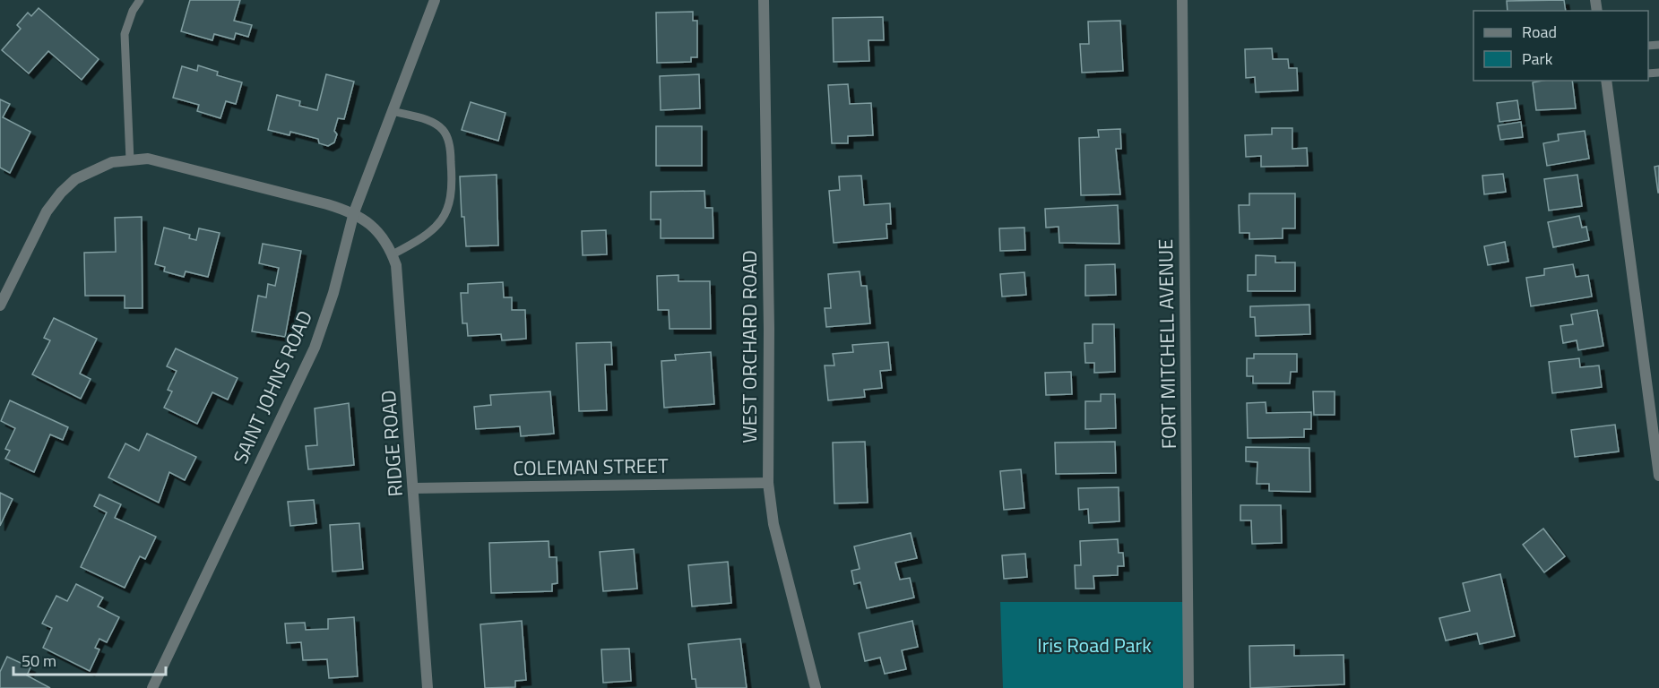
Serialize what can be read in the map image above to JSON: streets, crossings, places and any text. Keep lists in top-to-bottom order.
{
  "streets": {
    "street": [
      "FORT MITCHELL AVENUE",
      "WEST ORCHARD ROAD",
      "SAINT JOHNS ROAD",
      "RIDGE ROAD",
      "COLEMAN STREET"
    ]
  },
  "crossings": [
    ["WEST ORCHARD ROAD", "COLEMAN STREET"],
    ["SAINT JOHNS ROAD", "RIDGE ROAD"],
    ["RIDGE ROAD", "COLEMAN STREET"]
  ],
  "parks": ["Iris Road Park"],
  "legend": ["Road", "Park"],
  "scale_bar": "50 m"
}
